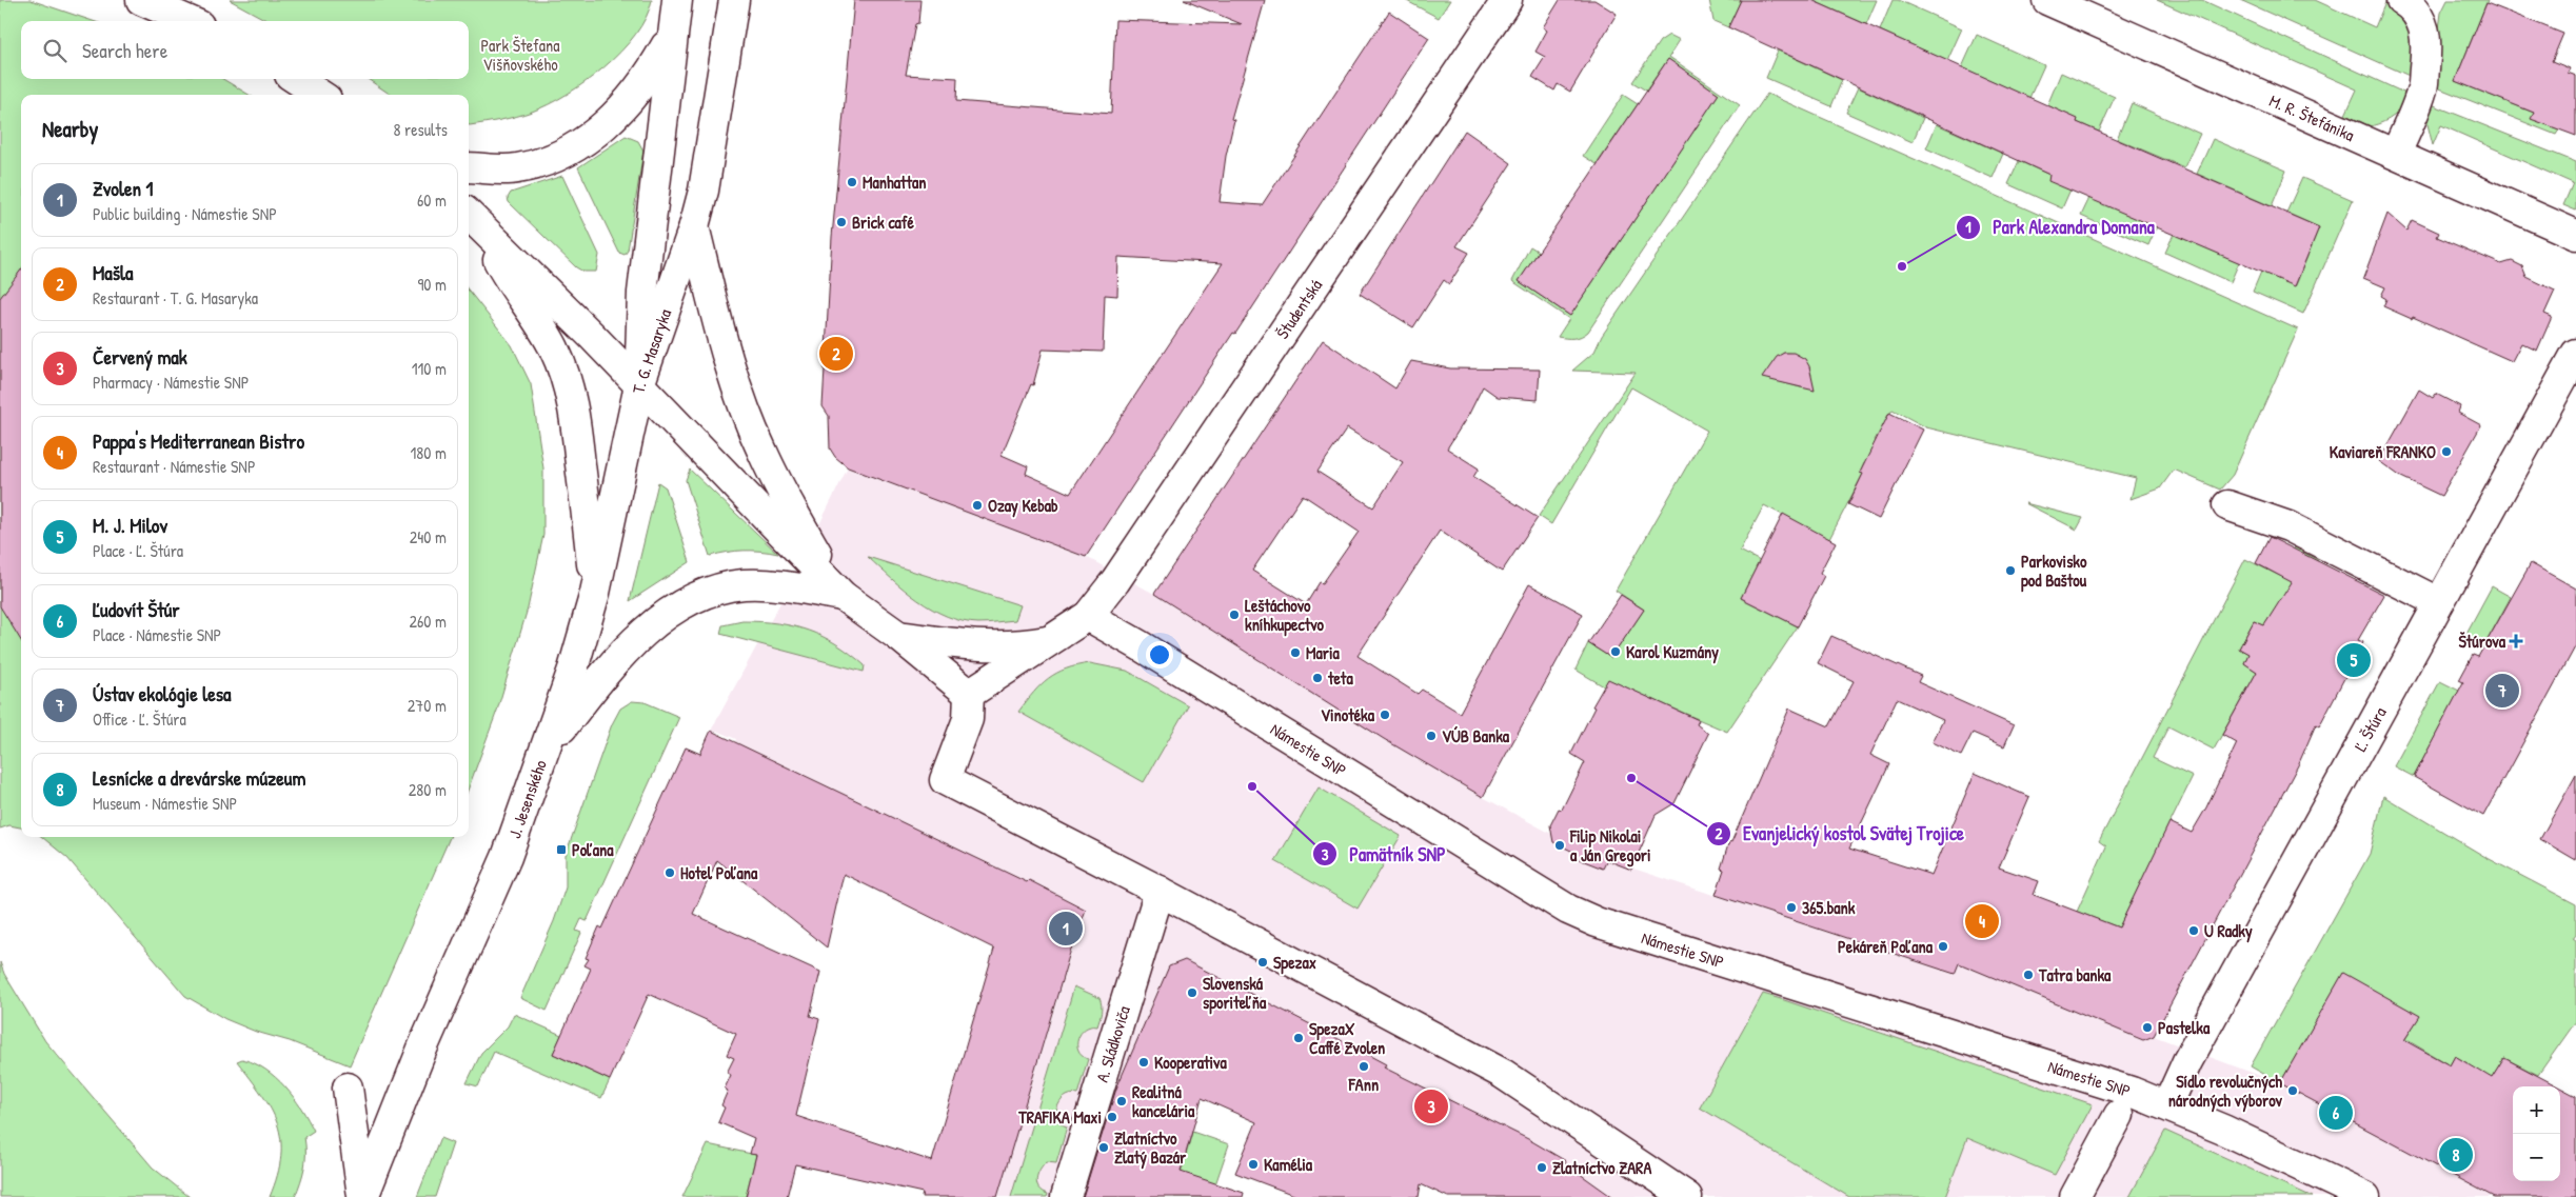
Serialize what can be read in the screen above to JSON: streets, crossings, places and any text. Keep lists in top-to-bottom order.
{
  "streets": {
    "street": [
      "M. R. Štefánika",
      "Študentská",
      "T. G. Masaryka",
      "Ľ. Štúra",
      "Námestie SNP",
      "J. Jesenského",
      "A. Sládkoviča"
    ]
  },
  "crossings": [
    ["Študentská", "Námestie SNP"],
    ["T. G. Masaryka", "J. Jesenského"],
    ["Ľ. Štúra", "Námestie SNP"]
  ],
  "parks": ["Park Štefana Višňovského"],
  "places": {
    "other": [
      "Manhattan",
      "Brick café",
      "Park Alexandra Domana",
      "Kaviareň FRANKO",
      "Ozay Kebab",
      "Parkovisko pod Baštou",
      "Leštáchovo kníhkupectvo",
      "Karol Kuzmány",
      "Maria",
      "teta",
      "Vinotéka",
      "VÚB Banka",
      "Evanjelický kostol Svätej Trojice",
      "Pamätník SNP",
      "Filip Nikolai a Ján Gregori",
      "Hotel Poľana",
      "365.bank",
      "U Radky",
      "Pekáreň Poľana",
      "Spezax",
      "Tatra banka",
      "Slovenská sporiteľňa",
      "Pastelka",
      "SpezaX Caffé Zvolen",
      "Kooperativa",
      "FAnn",
      "Sídlo revolučných národných výborov",
      "Realitná kancelária",
      "TRAFIKA Maxi",
      "Zlatníctvo Zlatý Bazár",
      "Kamélia",
      "Zlatníctvo ZARA"
    ],
    "health": ["Štúrova"],
    "transit": ["Poľana"]
  },
  "page": {
    "search": "Search here",
    "heading": ["Nearby", "8 results"],
    "list": [
      {
        "mark": "1",
        "name": "Zvolen 1",
        "note": "Public building · Námestie SNP",
        "value": "60 m"
      },
      {
        "mark": "2",
        "name": "Mašla",
        "note": "Restaurant · T. G. Masaryka",
        "value": "90 m"
      },
      {
        "mark": "3",
        "name": "Červený mak",
        "note": "Pharmacy · Námestie SNP",
        "value": "110 m"
      },
      {
        "mark": "4",
        "name": "Pappa's Mediterranean Bistro",
        "note": "Restaurant · Námestie SNP",
        "value": "180 m"
      },
      {
        "mark": "5",
        "name": "M. J. Milov",
        "note": "Place · Ľ. Štúra",
        "value": "240 m"
      },
      {
        "mark": "6",
        "name": "Ľudovít Štúr",
        "note": "Place · Námestie SNP",
        "value": "260 m"
      },
      {
        "mark": "7",
        "name": "Ústav ekológie lesa",
        "note": "Office · Ľ. Štúra",
        "value": "270 m"
      },
      {
        "mark": "8",
        "name": "Lesnícke a drevárske múzeum",
        "note": "Museum · Námestie SNP",
        "value": "280 m"
      }
    ],
    "pins": [
      "2",
      "5",
      "7",
      "4",
      "1",
      "3",
      "6",
      "8"
    ],
    "map_buttons": ["+", "−"]
  }
}
